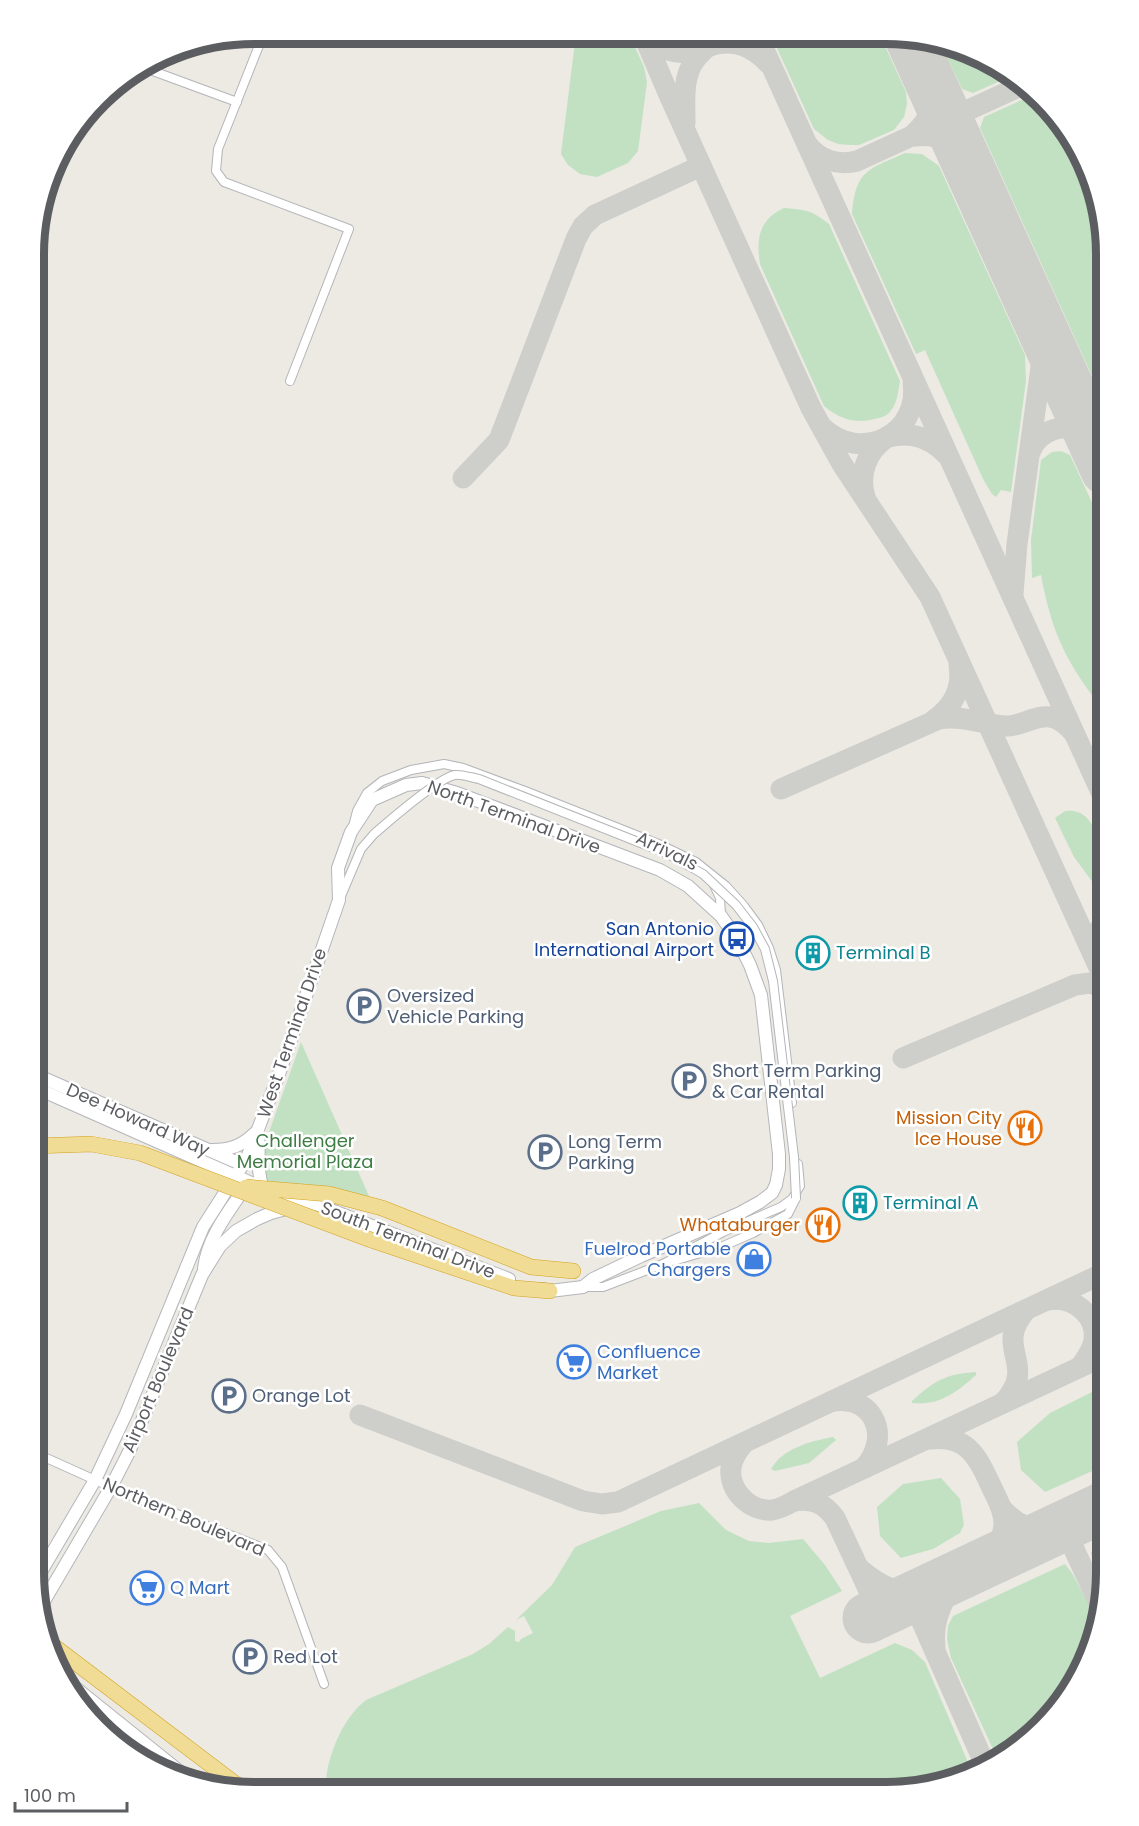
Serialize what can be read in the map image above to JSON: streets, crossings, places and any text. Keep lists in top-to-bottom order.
{
  "streets": {
    "main road": [
      "North Terminal Drive",
      "West Terminal Drive",
      "Dee Howard Way",
      "South Terminal Drive",
      "Airport Boulevard"
    ],
    "street": ["Arrivals", "Northern Boulevard"]
  },
  "crossings": [
    ["North Terminal Drive", "Arrivals"],
    ["North Terminal Drive", "West Terminal Drive"],
    ["North Terminal Drive", "South Terminal Drive"],
    ["West Terminal Drive", "Dee Howard Way"],
    ["West Terminal Drive", "Airport Boulevard"],
    ["Dee Howard Way", "South Terminal Drive"],
    ["Dee Howard Way", "Airport Boulevard"],
    ["South Terminal Drive", "Airport Boulevard"],
    ["Airport Boulevard", "Northern Boulevard"]
  ],
  "parks": ["Challenger Memorial Plaza"],
  "places": {
    "bus stop": ["San Antonio International Airport"],
    "building": ["Terminal B", "Terminal A"],
    "parking": [
      "Oversized Vehicle Parking",
      "Short Term Parking & Car Rental",
      "Long Term Parking",
      "Orange Lot",
      "Red Lot"
    ],
    "restaurant": ["Mission City Ice House", "Whataburger"],
    "shop": ["Fuelrod Portable Chargers"],
    "supermarket": ["Confluence Market", "Q Mart"]
  },
  "scale_bar": "100 m"
}
